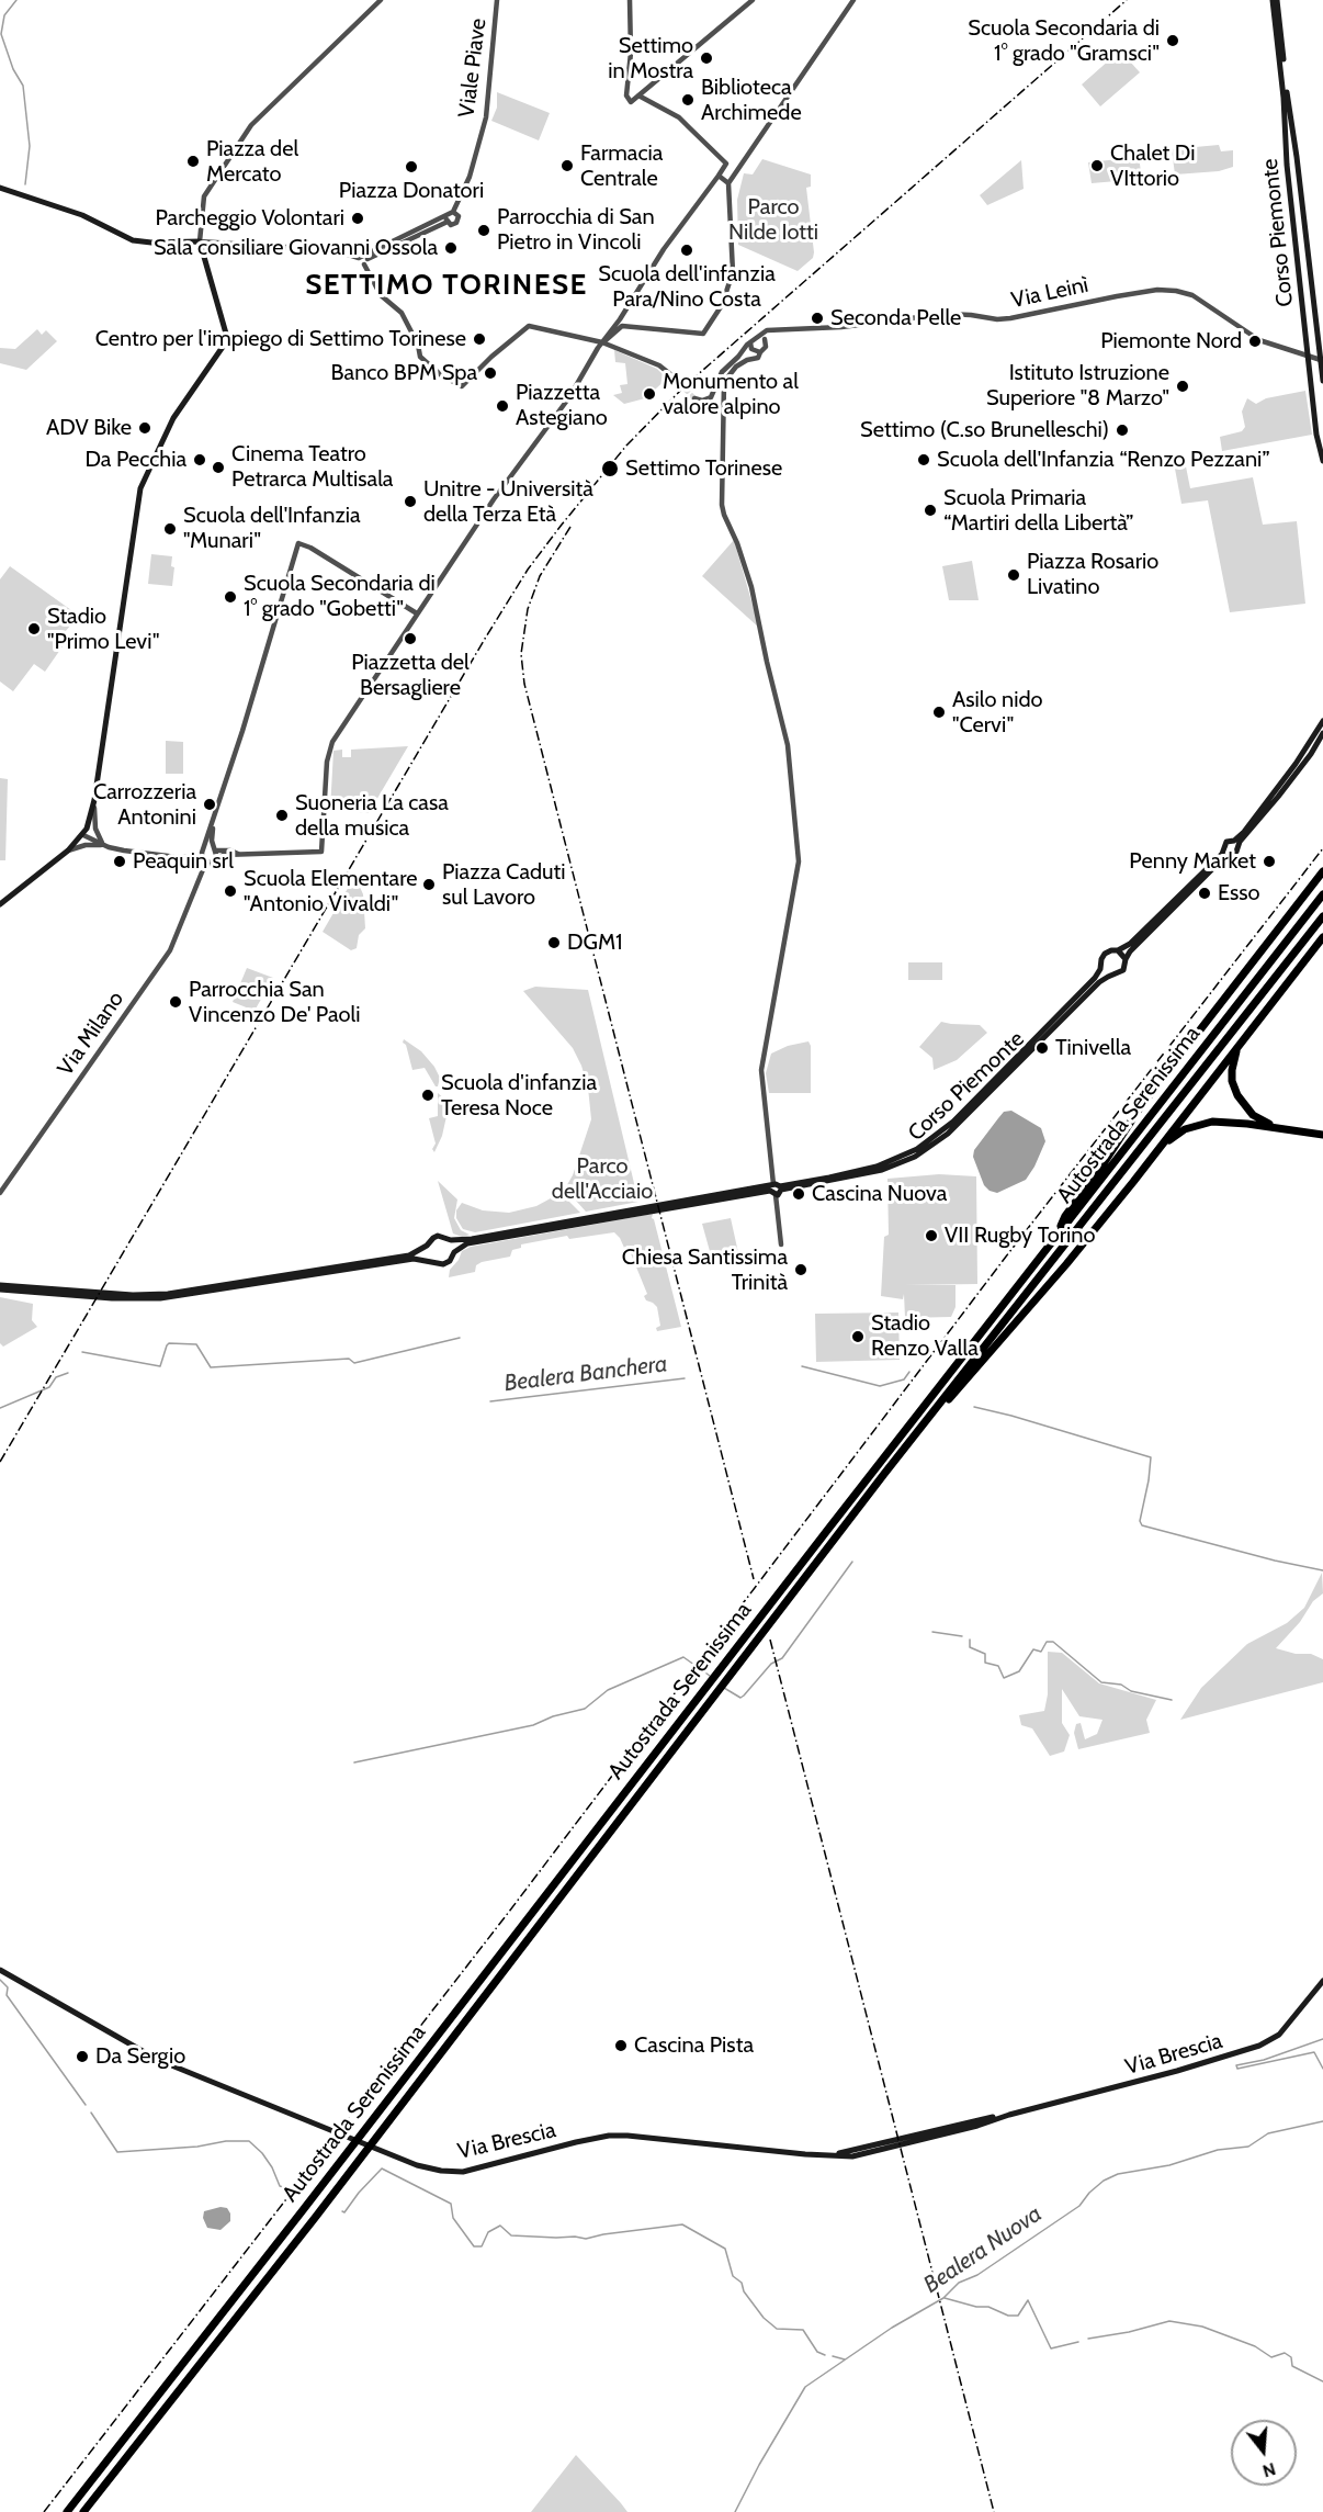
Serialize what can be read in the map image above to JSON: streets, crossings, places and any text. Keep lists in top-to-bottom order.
{
  "streets": {
    "highway": ["Autostrada Serenissima"],
    "main road": ["Corso Piemonte", "Via Brescia"],
    "street": ["Viale Piave", "Via Leinì", "Via Milano"]
  },
  "crossings": [
    ["Corso Piemonte", "Via Leinì"]
  ],
  "districts": ["SETTIMO TORINESE"],
  "water": ["Bealera Banchera", "Bealera Nuova"],
  "parks": ["Parco Nilde Iotti", "Parco dell'Acciaio"],
  "places": [
    "Scuola Secondaria di 1° grado \"Gramsci\"",
    "Settimo in Mostra",
    "Biblioteca Archimede",
    "Piazza del Mercato",
    "Farmacia Centrale",
    "Chalet Di VIttorio",
    "Piazza Donatori",
    "Parcheggio Volontari",
    "Parrocchia di San Pietro in Vincoli",
    "Sala consiliare Giovanni Ossola",
    "Scuola dell'infanzia Para/Nino Costa",
    "Seconda Pelle",
    "Centro per l'impiego di Settimo Torinese",
    "Piemonte Nord",
    "Banco BPM Spa",
    "Istituto Istruzione Superiore \"8 Marzo\"",
    "Monumento al valore alpino",
    "Piazzetta Astegiano",
    "ADV Bike",
    "Settimo (C.so Brunelleschi)",
    "Da Pecchia",
    "Scuola dell'Infanzia “Renzo Pezzani”",
    "Cinema Teatro Petrarca Multisala",
    "Settimo Torinese",
    "Unitre - Università della Terza Età",
    "Scuola Primaria “Martiri della Libertà”",
    "Scuola dell'Infanzia \"Munari\"",
    "Piazza Rosario Livatino",
    "Scuola Secondaria di 1° grado \"Gobetti\"",
    "Stadio \"Primo Levi\"",
    "Piazzetta del Bersagliere",
    "Asilo nido \"Cervi\"",
    "Carrozzeria Antonini",
    "Suoneria La casa della musica",
    "Peaquin srl",
    "Penny Market",
    "Piazza Caduti sul Lavoro",
    "Scuola Elementare \"Antonio Vivaldi\"",
    "Esso",
    "DGM1",
    "Parrocchia San Vincenzo De' Paoli",
    "Tinivella",
    "Scuola d'infanzia Teresa Noce",
    "Cascina Nuova",
    "VII Rugby Torino",
    "Chiesa Santissima Trinità",
    "Stadio Renzo Valla",
    "Cascina Pista",
    "Da Sergio"
  ],
  "north": "bottom"
}
